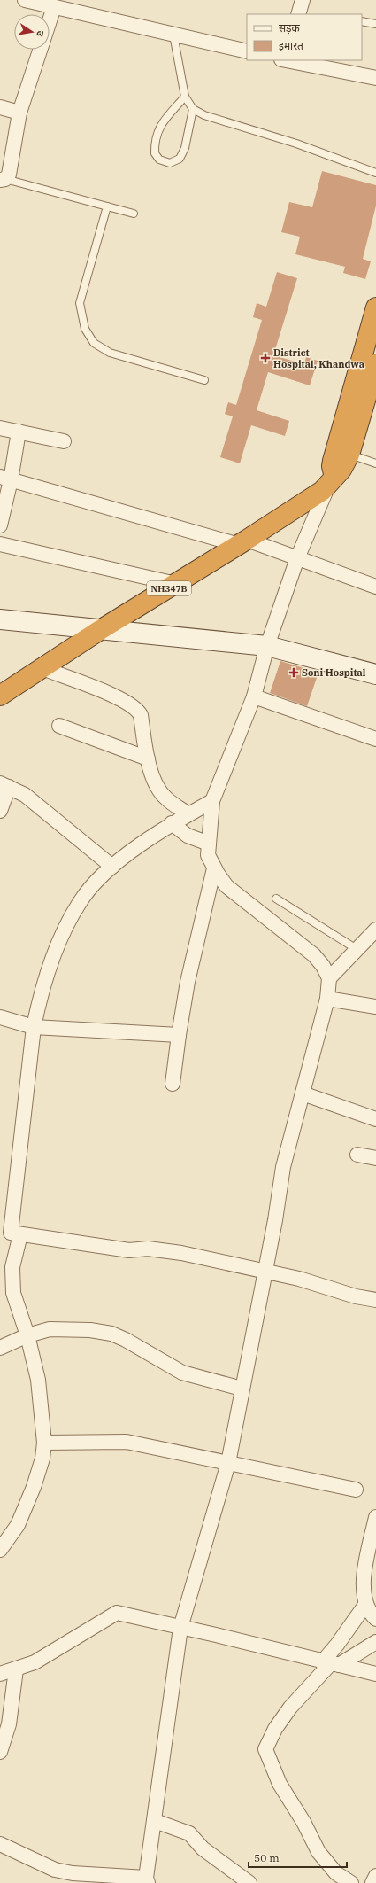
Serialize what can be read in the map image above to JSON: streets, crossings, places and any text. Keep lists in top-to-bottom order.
{
  "streets": {
    "highway": ["NH347B"]
  },
  "places": {
    "health": ["District Hospital, Khandwa", "Soni Hospital"]
  },
  "legend": ["सड़क", "इमारत"],
  "scale_bar": "50 m",
  "north": "right"
}
